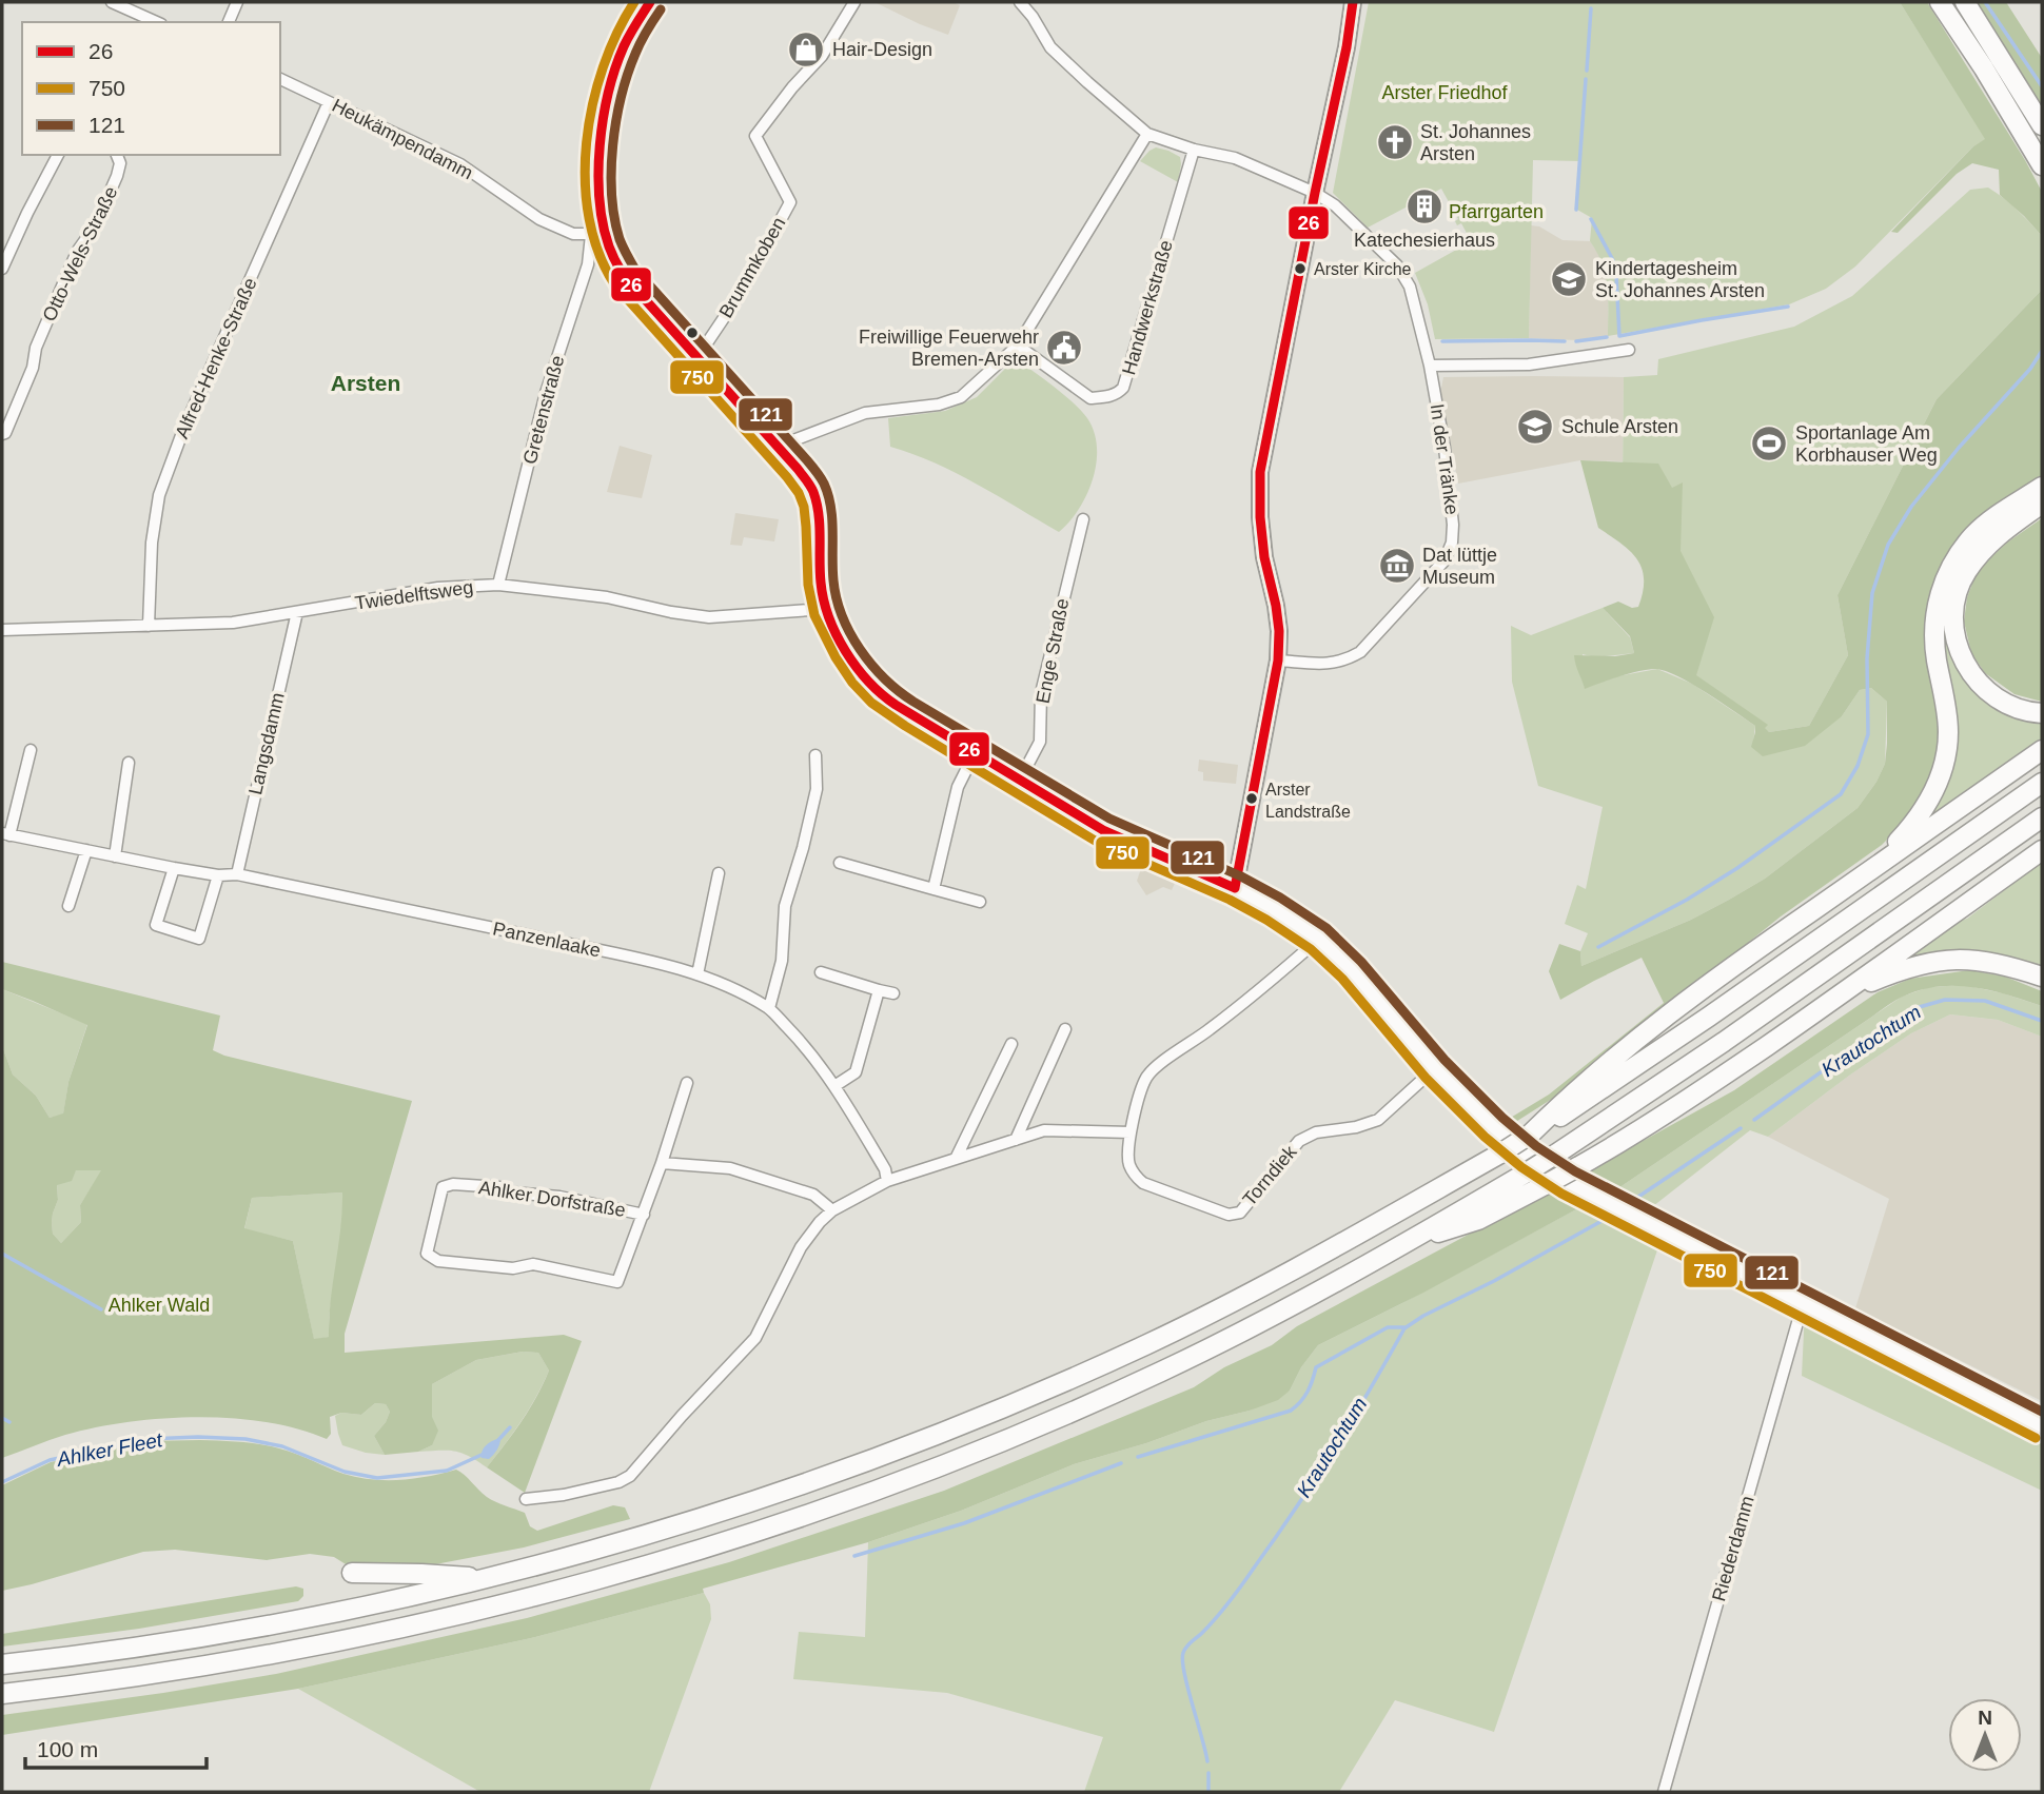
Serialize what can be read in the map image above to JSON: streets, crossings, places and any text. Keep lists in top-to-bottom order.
{
  "streets": {
    "street": [
      "Heukämpendamm",
      "Otto-Wels-Straße",
      "Brummkoben",
      "Handwerkstraße",
      "Alfred-Henke-Straße",
      "Gretenstraße",
      "In der Tränke",
      "Twiedelftsweg",
      "Enge Straße",
      "Langsdamm",
      "Panzenlaake",
      "Torndiek",
      "Ahlker Dorfstraße",
      "Riederdamm"
    ]
  },
  "crossings": [
    ["Heukämpendamm", "Alfred-Henke-Straße"],
    ["Heukämpendamm", "Gretenstraße"],
    ["Handwerkstraße", "In der Tränke"],
    ["Alfred-Henke-Straße", "Twiedelftsweg"],
    ["Gretenstraße", "Twiedelftsweg"],
    ["Twiedelftsweg", "Langsdamm"],
    ["Langsdamm", "Panzenlaake"]
  ],
  "districts": ["Arsten"],
  "water": ["Krautochtum", "Ahlker Fleet"],
  "parks": ["Arster Friedhof", "Pfarrgarten", "Ahlker Wald"],
  "places": {
    "shop": ["Hair-Design"],
    "church": ["St. Johannes Arsten"],
    "building": ["Katechesierhaus"],
    "other": ["Arster Kirche", "Arster Landstraße"],
    "school or university": ["Kindertagesheim St. Johannes Arsten", "Schule Arsten"],
    "public building": ["Freiwillige Feuerwehr Bremen-Arsten"],
    "sports": ["Sportanlage Am Korbhauser Weg"],
    "museum": ["Dat lüttje Museum"]
  },
  "lines": ["transit line 26", "transit line 750", "transit line 121"],
  "legend": ["26", "750", "121"],
  "scale_bar": "100 m",
  "north": "top"
}
